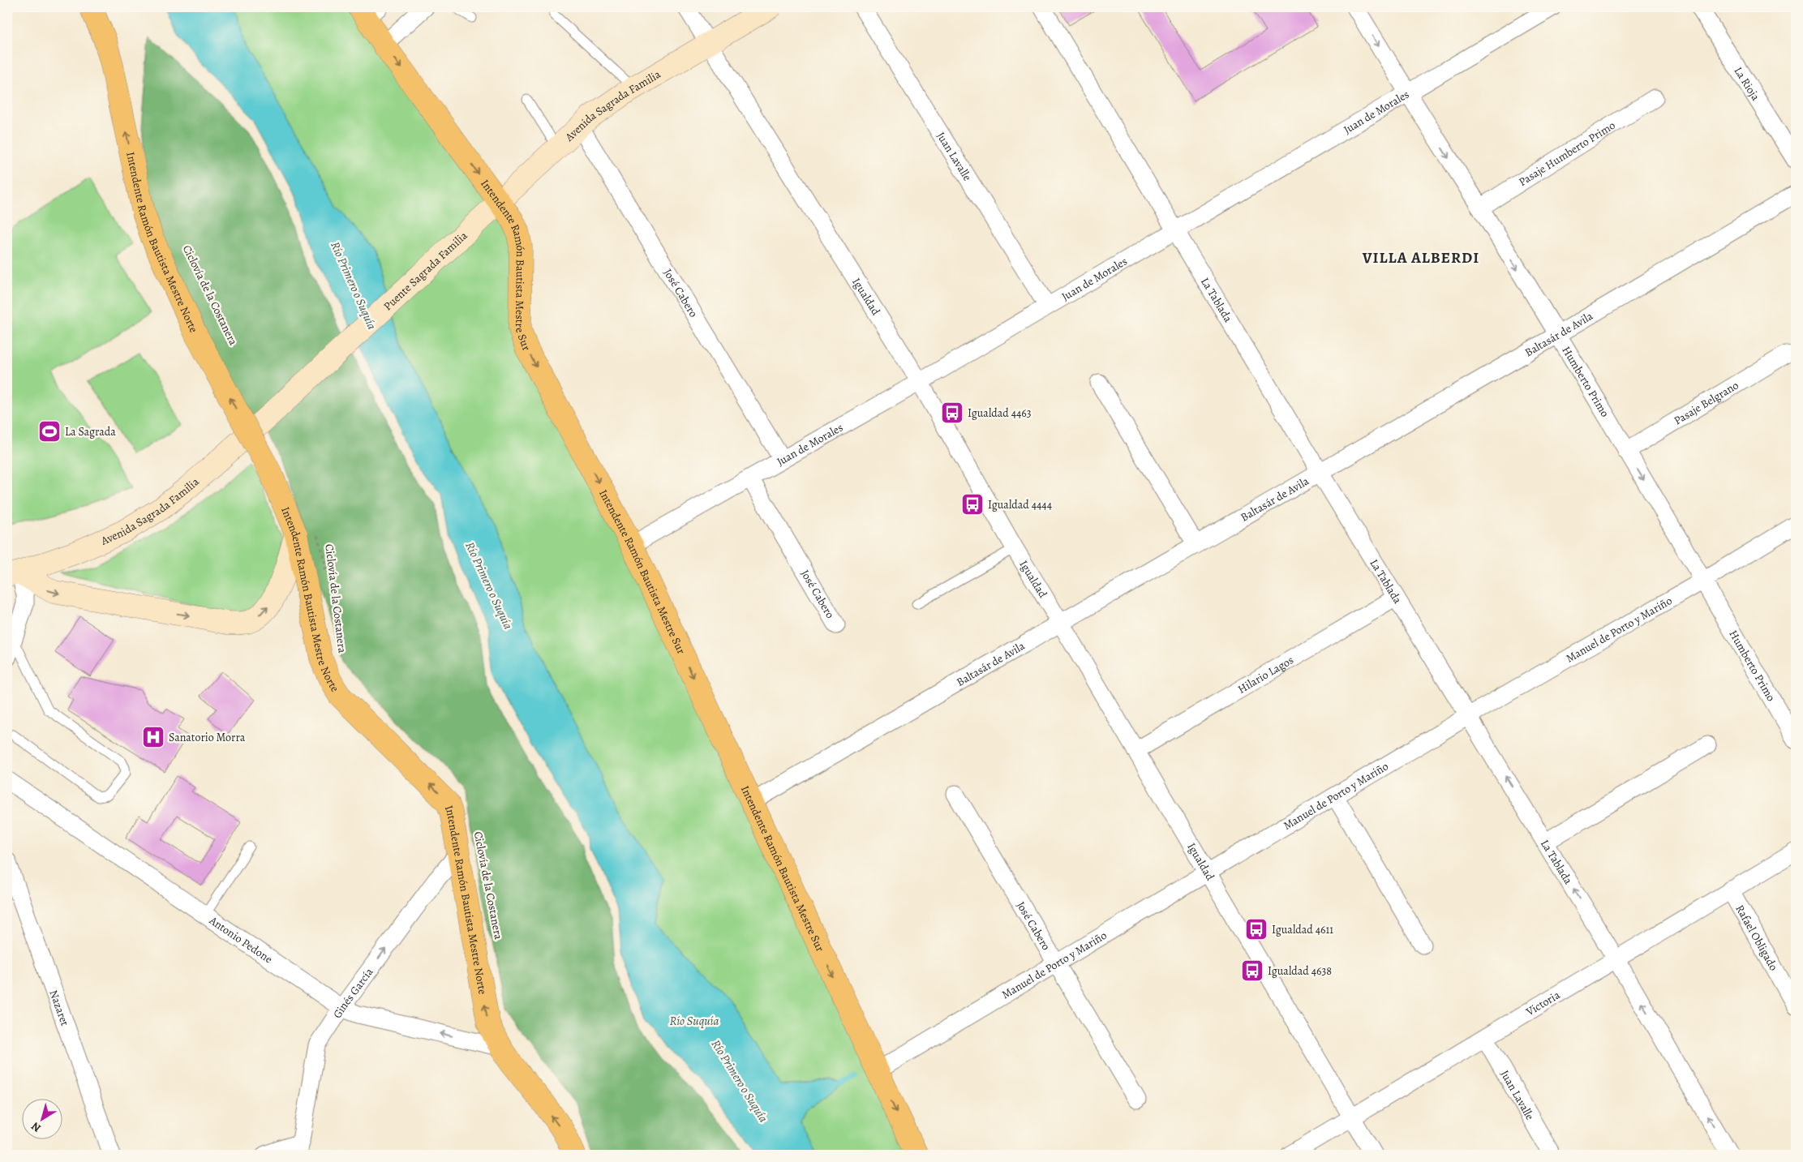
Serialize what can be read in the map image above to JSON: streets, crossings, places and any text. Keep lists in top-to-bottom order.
{
  "streets": {
    "main road": [
      "Avenida Sagrada Familia",
      "Intendente Ramón Bautista Mestre Norte",
      "Intendente Ramón Bautista Mestre Sur",
      "Puente Sagrada Familia"
    ],
    "street": [
      "La Rioja",
      "Juan de Morales",
      "Pasaje Humberto Primo",
      "Juan Lavalle",
      "José Cabero",
      "Igualdad",
      "La Tablada",
      "Baltasár de Avila",
      "Humberto Primo",
      "Pasaje Belgrano",
      "Manuel de Porto y Mariño",
      "Hilario Lagos",
      "Rafael Obligado",
      "Antonio Pedone",
      "Ginés García",
      "Victoria",
      "Nazaret"
    ],
    "path": ["Ciclovía de la Costanera"]
  },
  "crossings": [
    ["Avenida Sagrada Familia", "Intendente Ramón Bautista Mestre Sur"],
    ["Avenida Sagrada Familia", "Puente Sagrada Familia"],
    ["Avenida Sagrada Familia", "José Cabero"],
    ["Avenida Sagrada Familia", "Igualdad"],
    ["Juan de Morales", "Juan Lavalle"],
    ["Juan de Morales", "Intendente Ramón Bautista Mestre Sur"],
    ["Juan de Morales", "José Cabero"],
    ["Juan de Morales", "Igualdad"],
    ["Juan de Morales", "La Tablada"],
    ["Juan de Morales", "Humberto Primo"],
    ["Pasaje Humberto Primo", "Humberto Primo"],
    ["Juan Lavalle", "Victoria"],
    ["Intendente Ramón Bautista Mestre Norte", "Ciclovía de la Costanera"],
    ["Intendente Ramón Bautista Mestre Norte", "Antonio Pedone"],
    ["Intendente Ramón Bautista Mestre Norte", "Ginés García"],
    ["Intendente Ramón Bautista Mestre Sur", "Baltasár de Avila"],
    ["Intendente Ramón Bautista Mestre Sur", "Manuel de Porto y Mariño"],
    ["José Cabero", "Manuel de Porto y Mariño"],
    ["Igualdad", "Baltasár de Avila"],
    ["Igualdad", "Manuel de Porto y Mariño"],
    ["Igualdad", "Hilario Lagos"],
    ["Igualdad", "Victoria"],
    ["La Tablada", "Baltasár de Avila"],
    ["La Tablada", "Manuel de Porto y Mariño"],
    ["La Tablada", "Hilario Lagos"],
    ["La Tablada", "Victoria"],
    ["Baltasár de Avila", "Humberto Primo"],
    ["Humberto Primo", "Pasaje Belgrano"],
    ["Humberto Primo", "Manuel de Porto y Mariño"],
    ["Rafael Obligado", "Victoria"],
    ["Antonio Pedone", "Ginés García"]
  ],
  "one_way": [
    "Intendente Ramón Bautista Mestre Norte",
    "Intendente Ramón Bautista Mestre Sur",
    "La Tablada",
    "Humberto Primo",
    "Ginés García"
  ],
  "districts": ["VILLA ALBERDI"],
  "water": ["Río Primero o Suquía", "Río Suquía"],
  "places": {
    "bus stop": [
      "Igualdad 4463",
      "Igualdad 4444",
      "Igualdad 4611",
      "Igualdad 4638"
    ],
    "sports": ["La Sagrada"],
    "hospital": ["Sanatorio Morra"]
  },
  "north": "bottom left"
}
